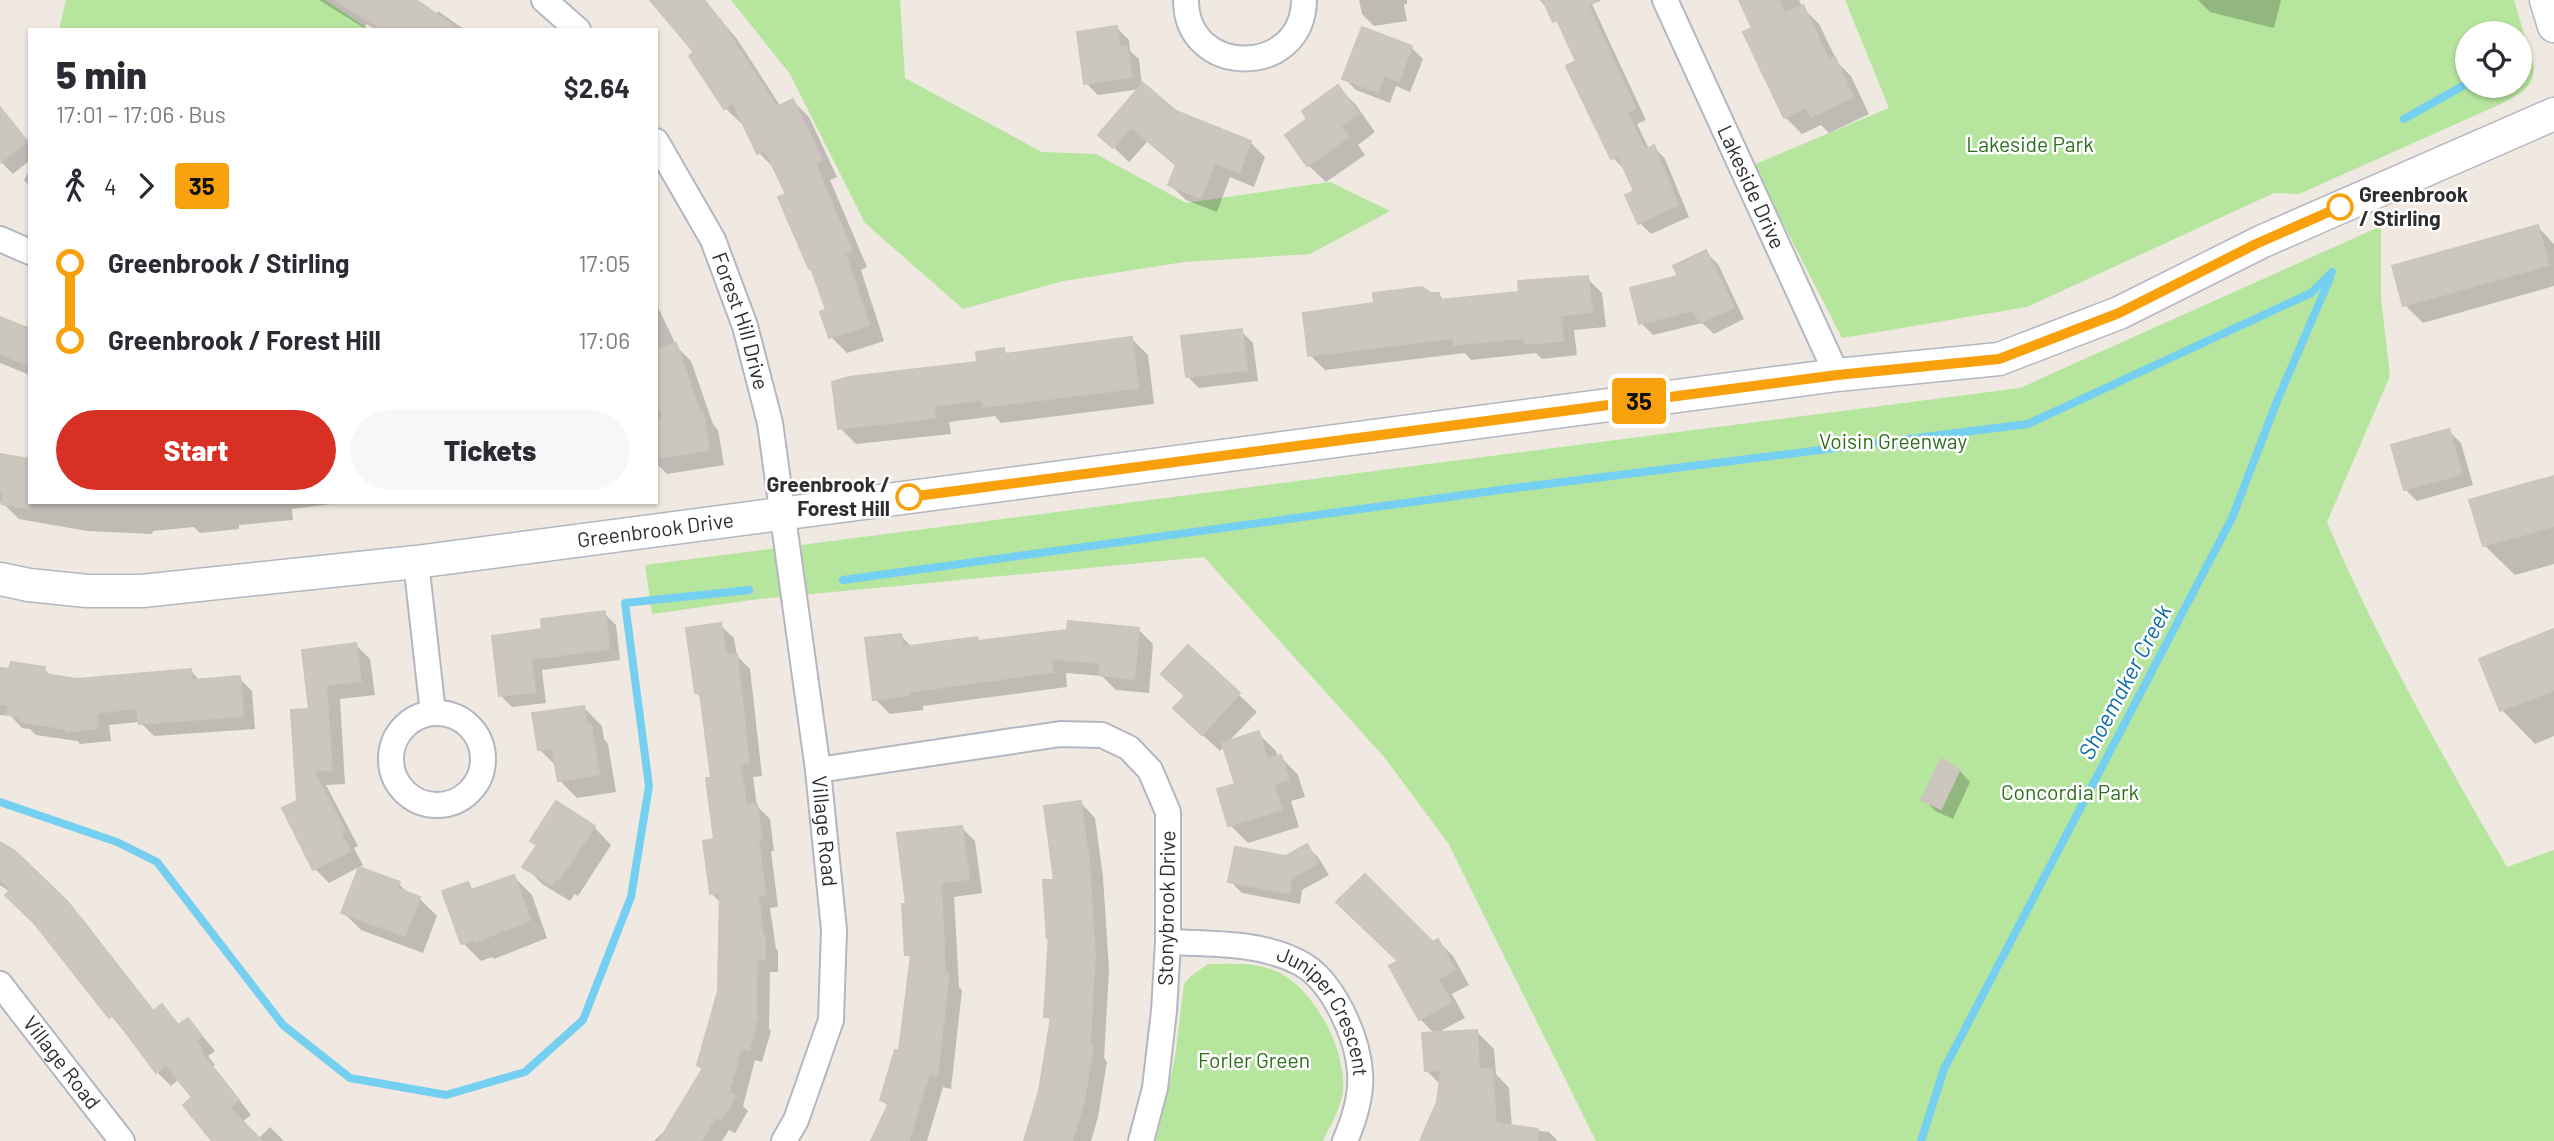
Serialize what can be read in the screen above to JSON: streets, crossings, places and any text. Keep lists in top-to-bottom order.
{
  "streets": {
    "street": [
      "Lakeside Drive",
      "Forest Hill Drive",
      "Greenbrook Drive",
      "Village Road",
      "Stonybrook Drive",
      "Juniper Crescent"
    ]
  },
  "crossings": [
    ["Lakeside Drive", "Greenbrook Drive"],
    ["Forest Hill Drive", "Greenbrook Drive"],
    ["Forest Hill Drive", "Village Road"],
    ["Greenbrook Drive", "Village Road"],
    ["Village Road", "Stonybrook Drive"],
    ["Stonybrook Drive", "Juniper Crescent"]
  ],
  "water": ["Shoemaker Creek"],
  "parks": [
    "Lakeside Park",
    "Voisin Greenway",
    "Concordia Park",
    "Forler Green"
  ],
  "places": ["Greenbrook / Stirling", "Greenbrook / Forest Hill"],
  "lines": ["bus line 35"],
  "page": {
    "on_map": "35",
    "heading": ["5 min", "17:01 – 17:06 · Bus", "$2.64"],
    "legs": ["4", "35"],
    "list": [
      {
        "name": "Greenbrook / Stirling",
        "value": "17:05"
      },
      {
        "name": "Greenbrook / Forest Hill",
        "value": "17:06"
      }
    ],
    "buttons": ["Start", "Tickets"]
  }
}
